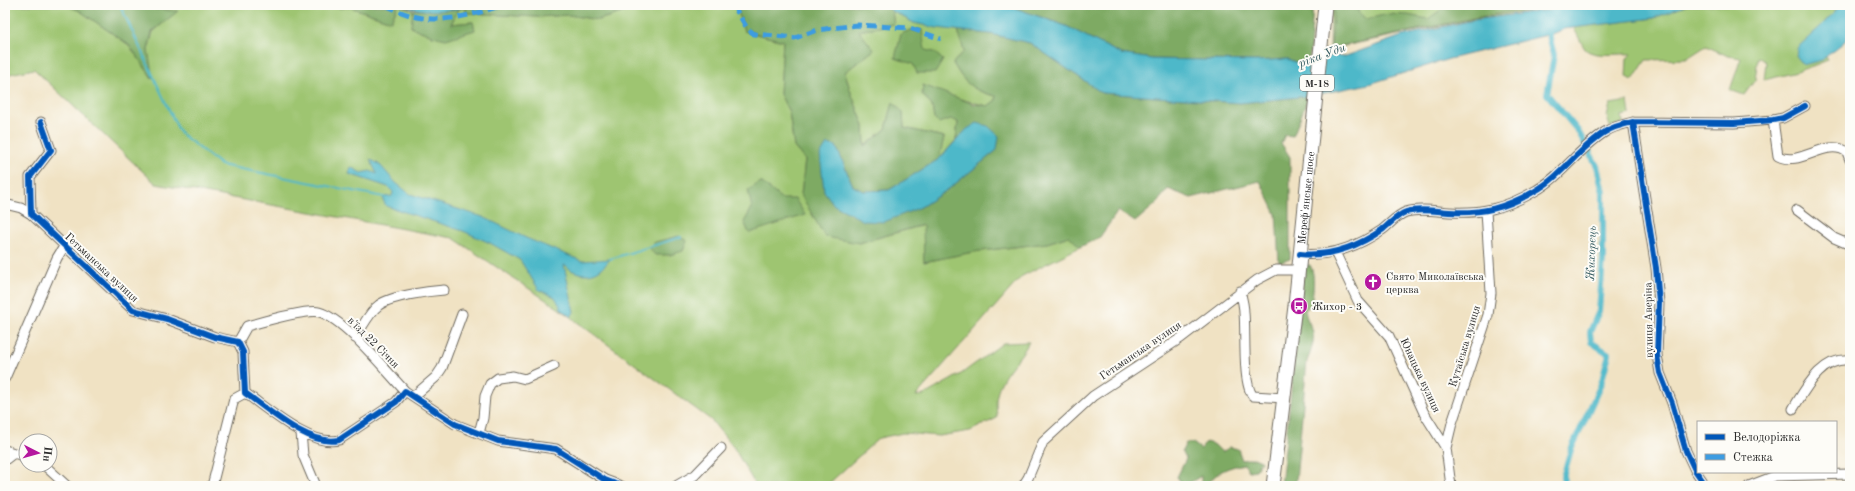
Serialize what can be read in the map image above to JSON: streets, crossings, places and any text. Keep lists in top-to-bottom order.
{
  "streets": {
    "highway": ["М-18", "Мереф'янське шосе"],
    "street": [
      "Гетьманська вулиця",
      "вулиця Аверіна",
      "в'їзд 22 Січня",
      "Кутаїська вулиця",
      "Юнацька вулиця"
    ]
  },
  "crossings": [
    ["Мереф'янське шосе", "Гетьманська вулиця"],
    ["Гетьманська вулиця", "в'їзд 22 Січня"],
    ["Кутаїська вулиця", "Юнацька вулиця"]
  ],
  "water": ["ріка Уди", "Жихорець"],
  "places": {
    "church": ["Свято Миколаївська церква"],
    "bus stop": ["Жихор - 3"]
  },
  "legend": ["Велодоріжка", "Стежка"],
  "north": "right"
}
